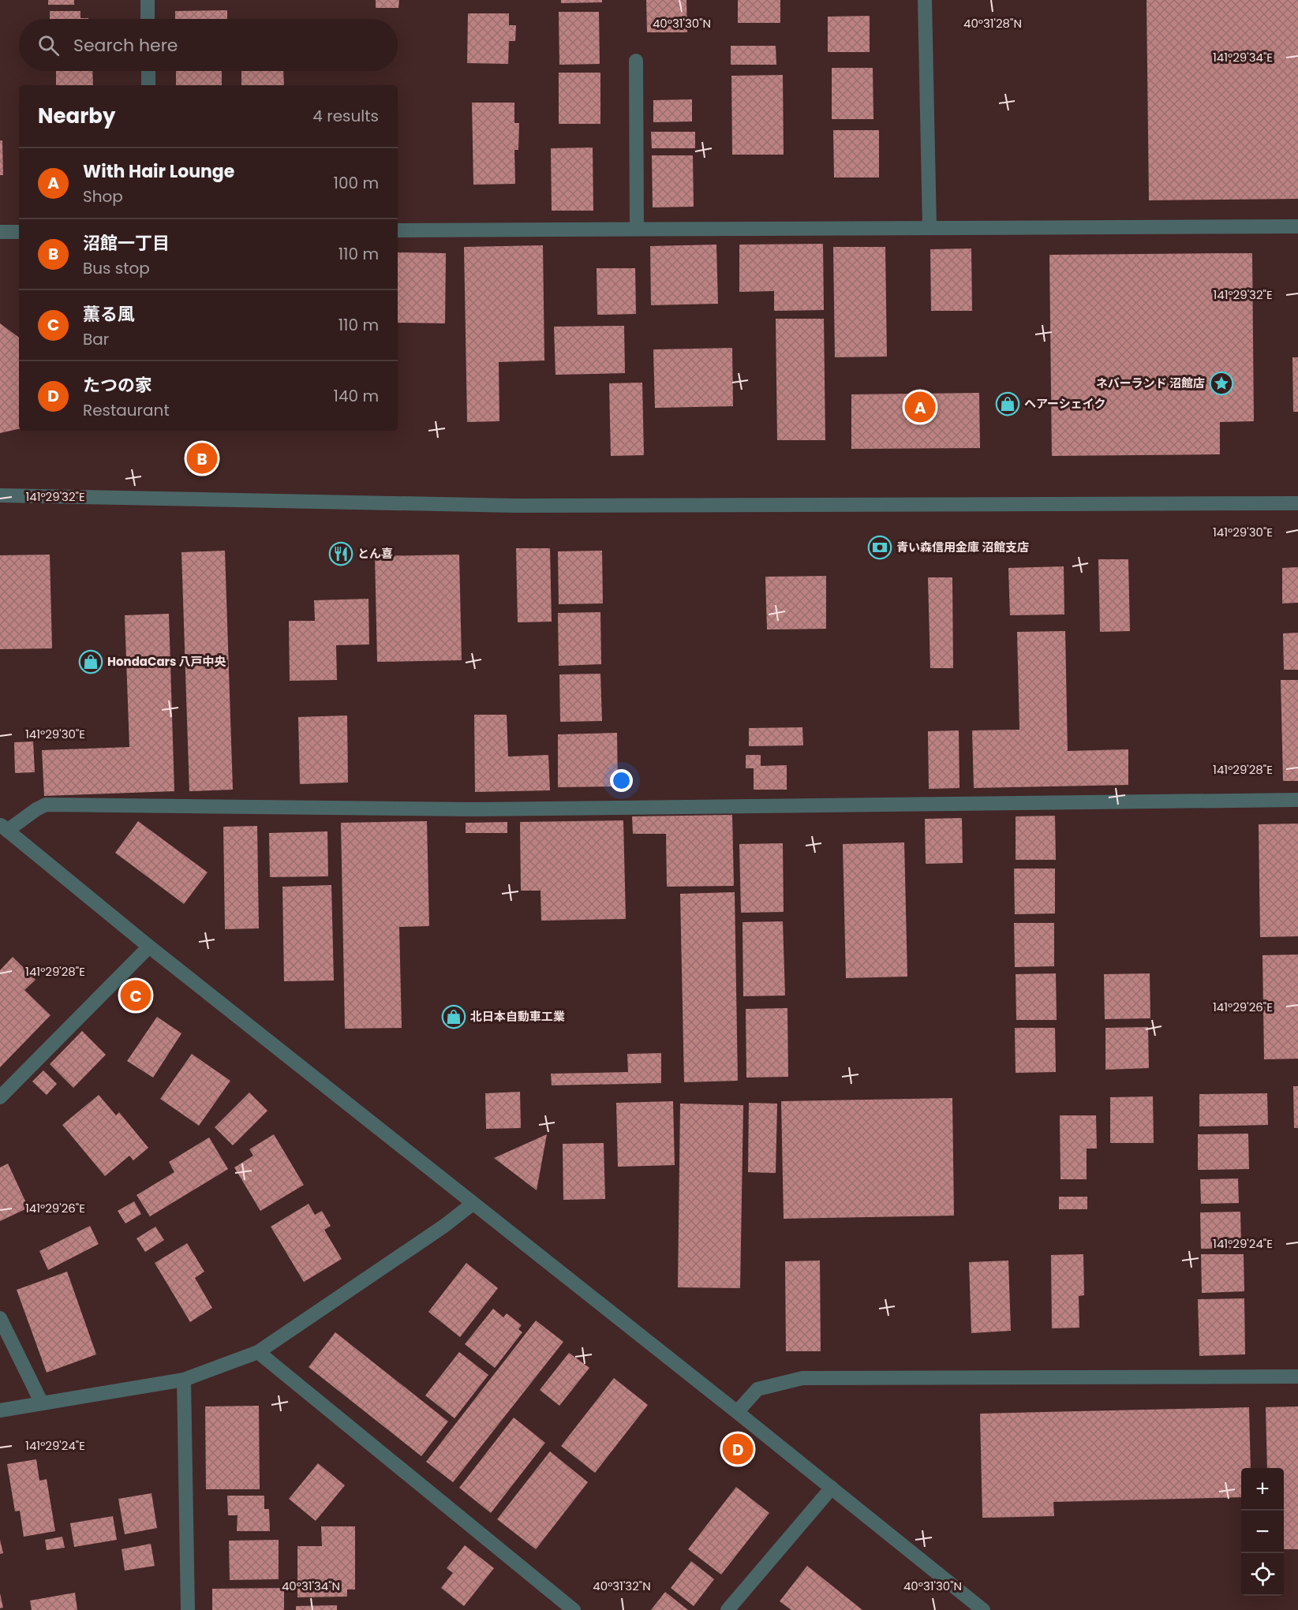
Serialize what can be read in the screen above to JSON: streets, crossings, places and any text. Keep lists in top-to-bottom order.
{
  "places": {
    "place": ["ネバーランド 沼館店"],
    "shop": ["ヘアーシェイク", "HondaCars 八戸中央", "北日本自動車工業"],
    "bank": ["青い森信用金庫 沼館支店"],
    "restaurant": ["とん喜"]
  },
  "page": {
    "search": "Search here",
    "heading": ["Nearby", "4 results"],
    "list": [
      {
        "mark": "A",
        "name": "With Hair Lounge",
        "note": "Shop",
        "value": "100 m"
      },
      {
        "mark": "B",
        "name": "沼館一丁目",
        "note": "Bus stop",
        "value": "110 m"
      },
      {
        "mark": "C",
        "name": "薫る風",
        "note": "Bar",
        "value": "110 m"
      },
      {
        "mark": "D",
        "name": "たつの家",
        "note": "Restaurant",
        "value": "140 m"
      }
    ],
    "pins": [
      "A",
      "B",
      "C",
      "D"
    ],
    "map_buttons": ["+", "−"]
  },
  "coordinates": [
    "40°31'30\"N",
    "40°31'28\"N",
    "141°29'34\"E",
    "141°29'32\"E",
    "141°29'30\"E",
    "141°29'28\"E",
    "141°29'26\"E",
    "141°29'24\"E",
    "40°31'34\"N",
    "40°31'32\"N"
  ]
}
